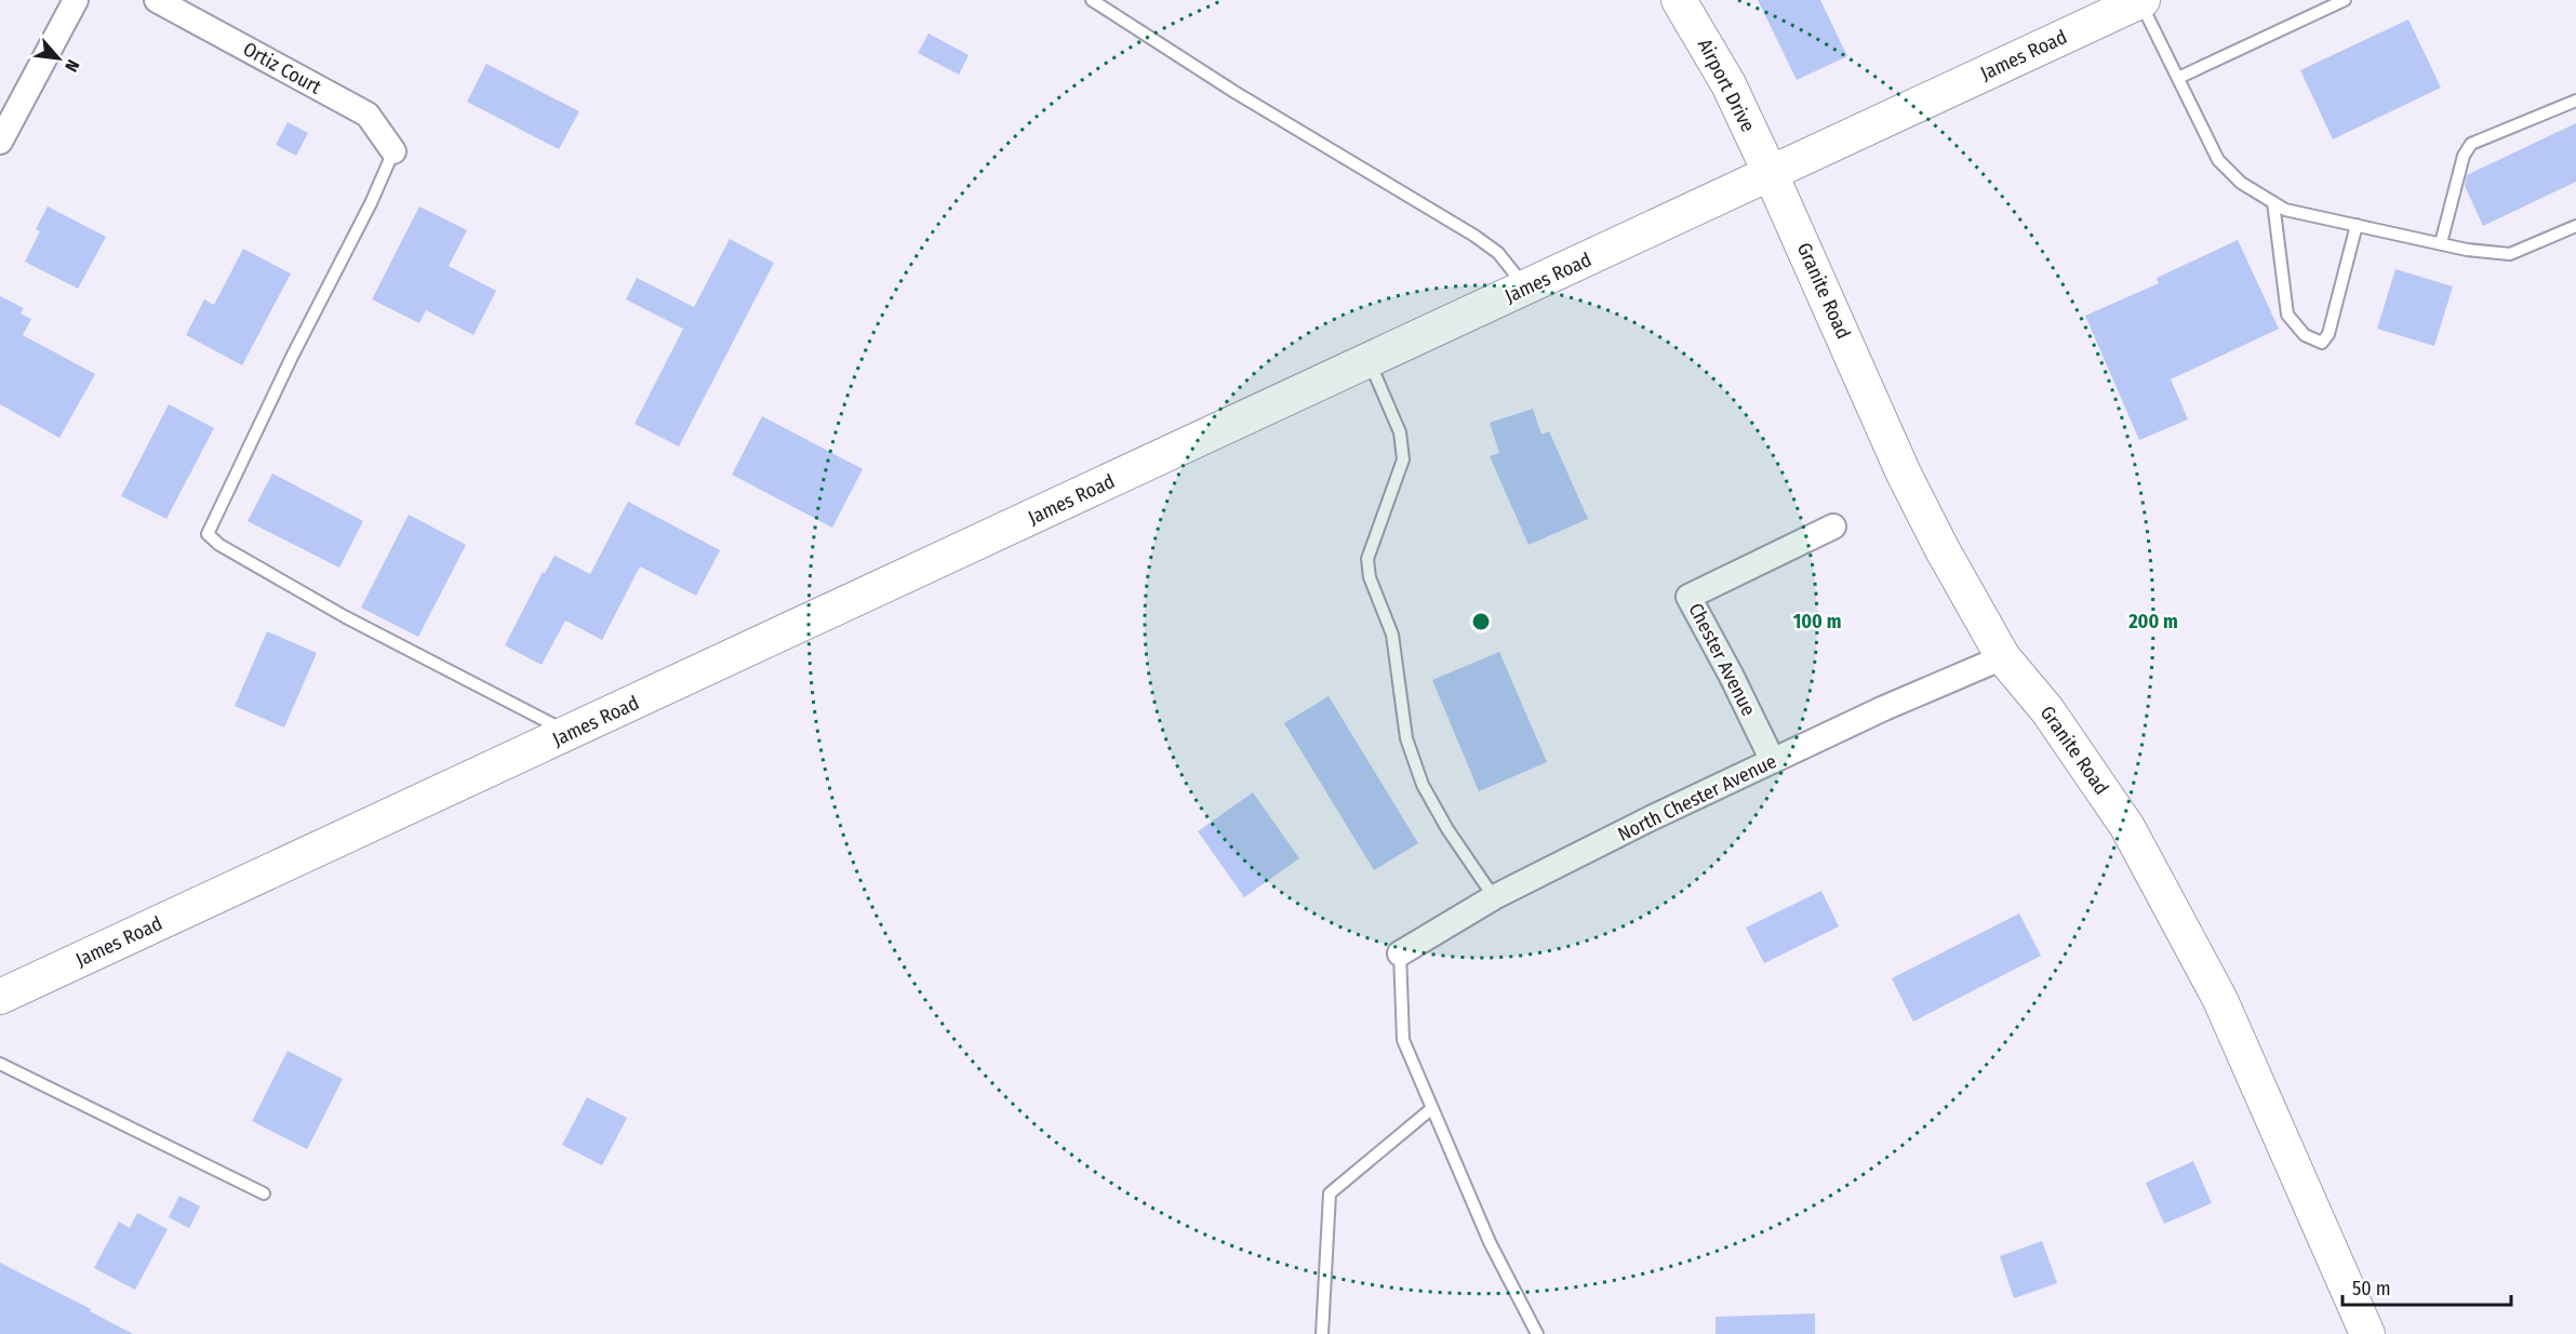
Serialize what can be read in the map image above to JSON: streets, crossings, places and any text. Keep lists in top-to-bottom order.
{
  "streets": {
    "main road": ["James Road", "Airport Drive", "Granite Road"],
    "street": ["Ortiz Court", "Chester Avenue", "North Chester Avenue"]
  },
  "crossings": [
    ["James Road", "Airport Drive"],
    ["James Road", "Granite Road"],
    ["Airport Drive", "Granite Road"],
    ["Granite Road", "North Chester Avenue"],
    ["Chester Avenue", "North Chester Avenue"]
  ],
  "scale_bar": "50 m",
  "north": "bottom right",
  "rings": ["100 m", "200 m"]
}
